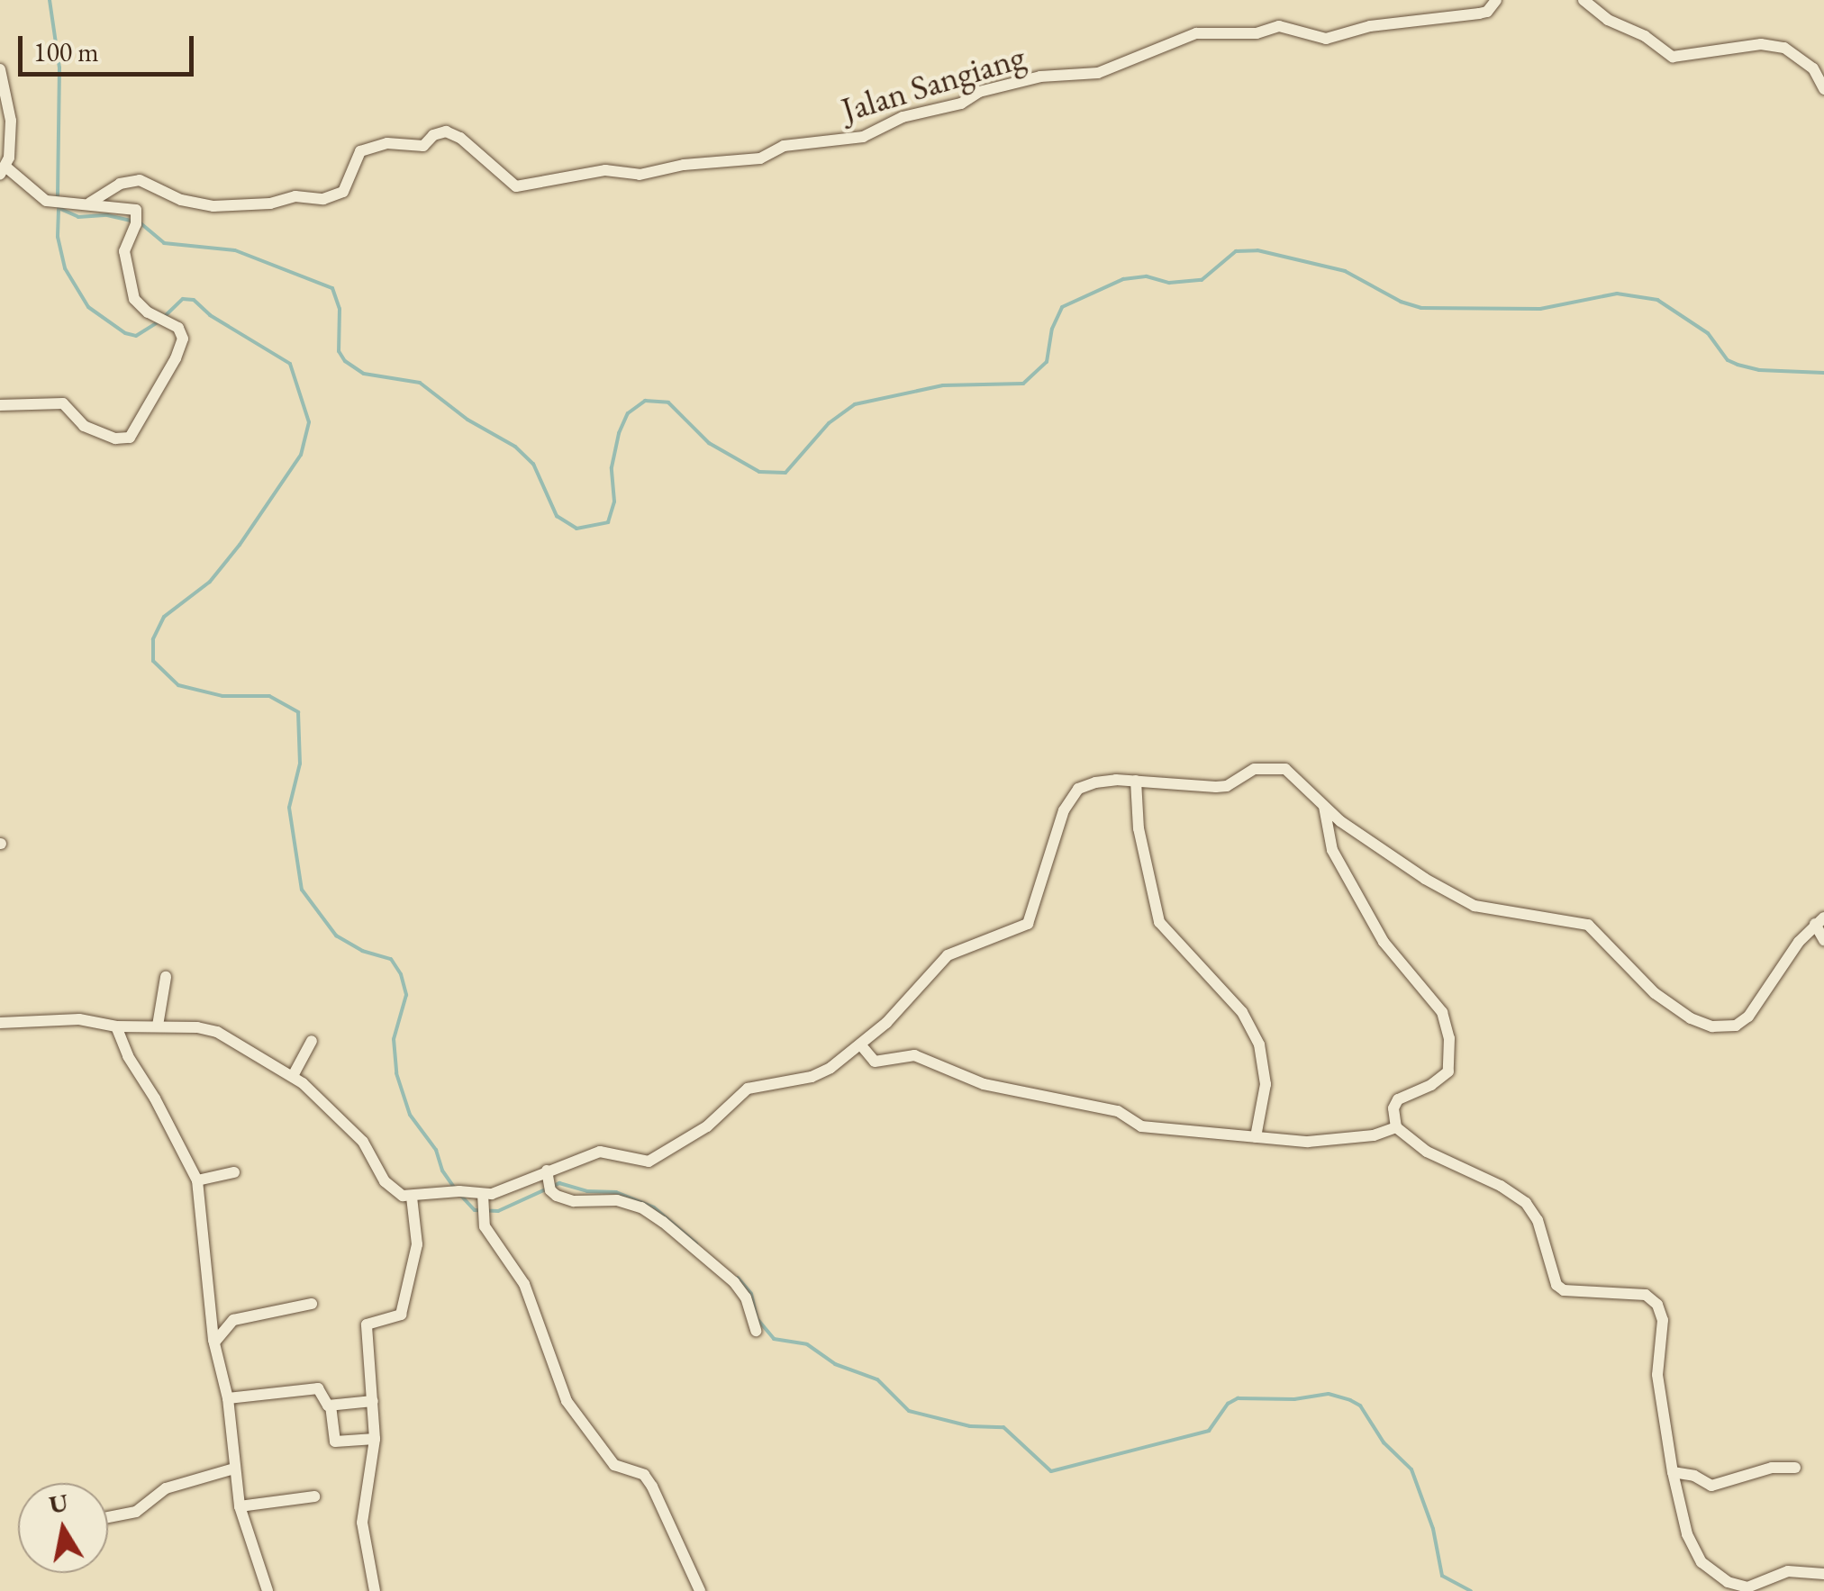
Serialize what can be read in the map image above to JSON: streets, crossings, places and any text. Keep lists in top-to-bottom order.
{
  "streets": {
    "street": ["Jalan Sangiang"]
  },
  "scale_bar": "100 m",
  "north": "top"
}
